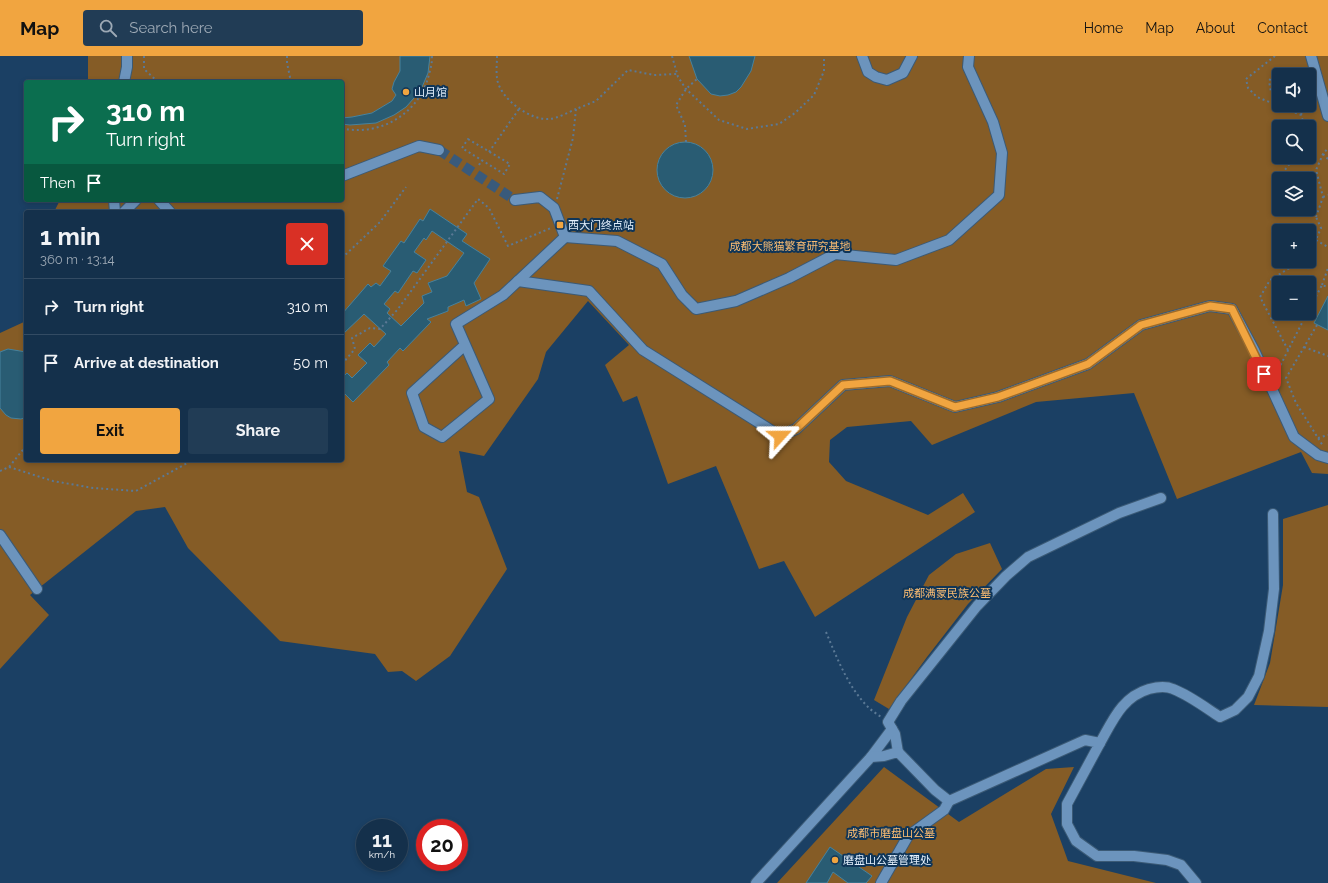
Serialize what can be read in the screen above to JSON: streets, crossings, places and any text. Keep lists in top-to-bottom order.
{
  "parks": ["成都大熊猫繁育研究基地", "成都满蒙民族公墓", "成都市磨盘山公墓"],
  "places": {
    "other": ["山月馆", "磨盘山公墓管理处"],
    "transit": ["西大门终点站"]
  },
  "page": {
    "header": "Map",
    "search": "Search here",
    "nav": [
      "Home",
      "Map",
      "About",
      "Contact"
    ],
    "map_buttons": ["+", "−"],
    "turn": ["310 m", "Turn right"],
    "then": "Then",
    "heading": ["1 min", "360 m · 13:14"],
    "list": [
      {
        "name": "Turn right",
        "value": "310 m"
      },
      {
        "name": "Arrive at destination",
        "value": "50 m"
      }
    ],
    "buttons": ["Exit", "Share"],
    "speed": "11 km/h",
    "limit": "20"
  }
}
